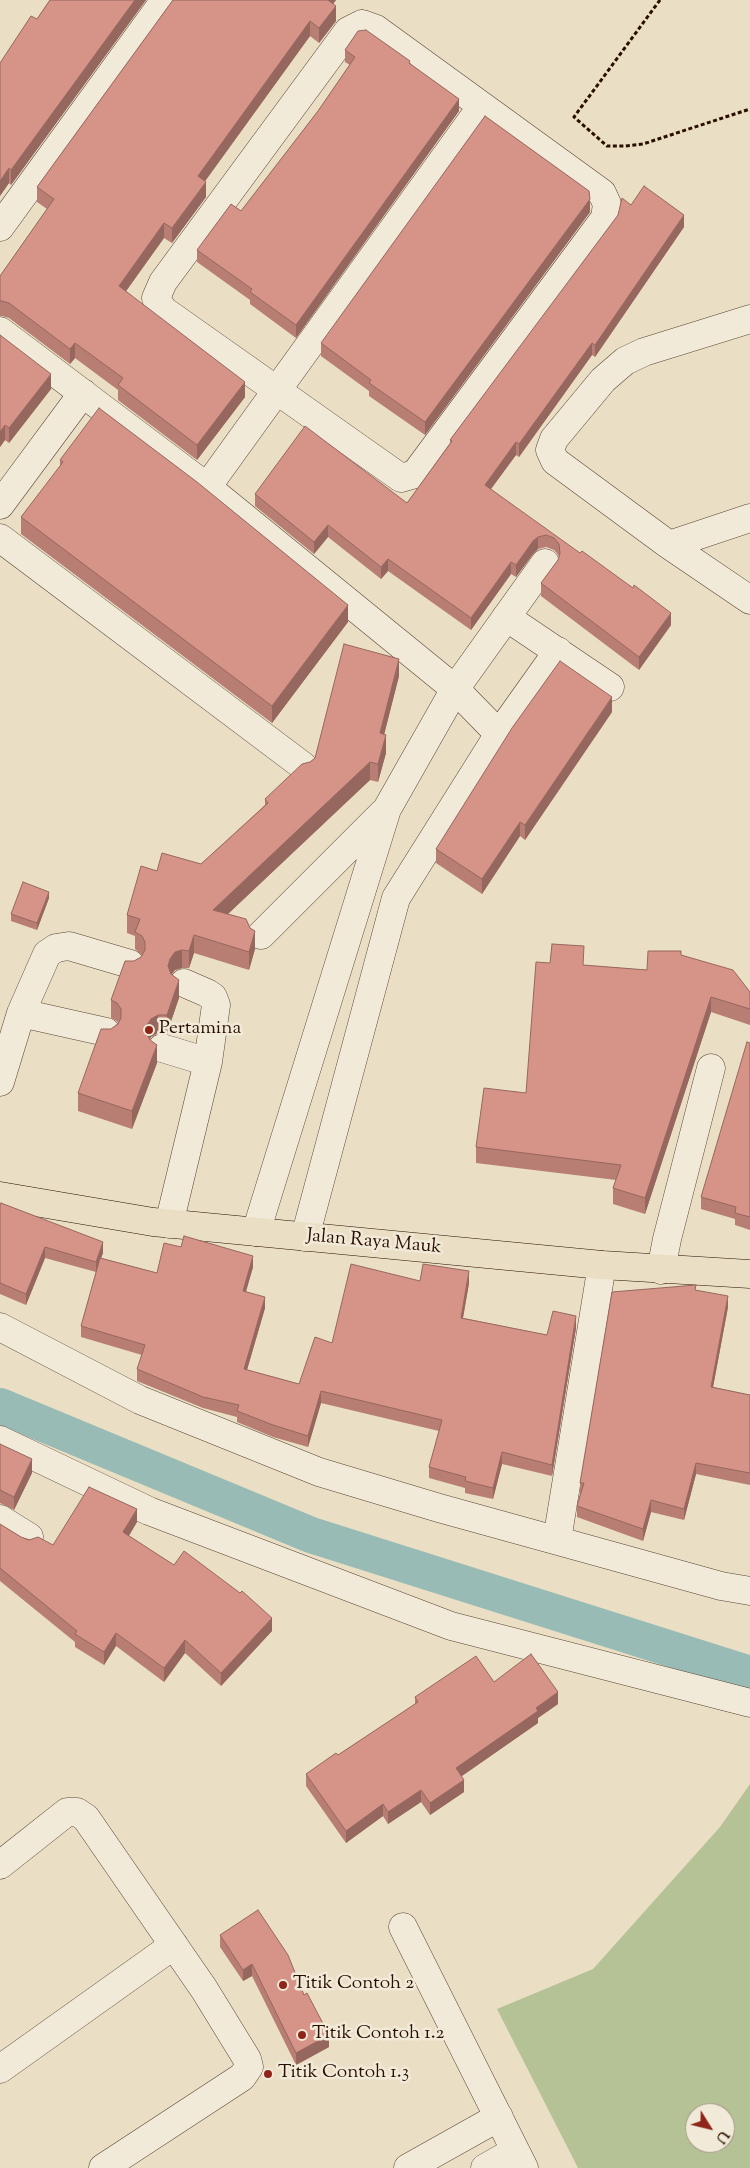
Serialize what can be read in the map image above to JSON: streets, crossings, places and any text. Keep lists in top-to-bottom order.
{
  "streets": {
    "main road": ["Jalan Raya Mauk"]
  },
  "places": [
    "Pertamina",
    "Titik Contoh 2",
    "Titik Contoh 1.2",
    "Titik Contoh 1.3"
  ],
  "north": "bottom right"
}
